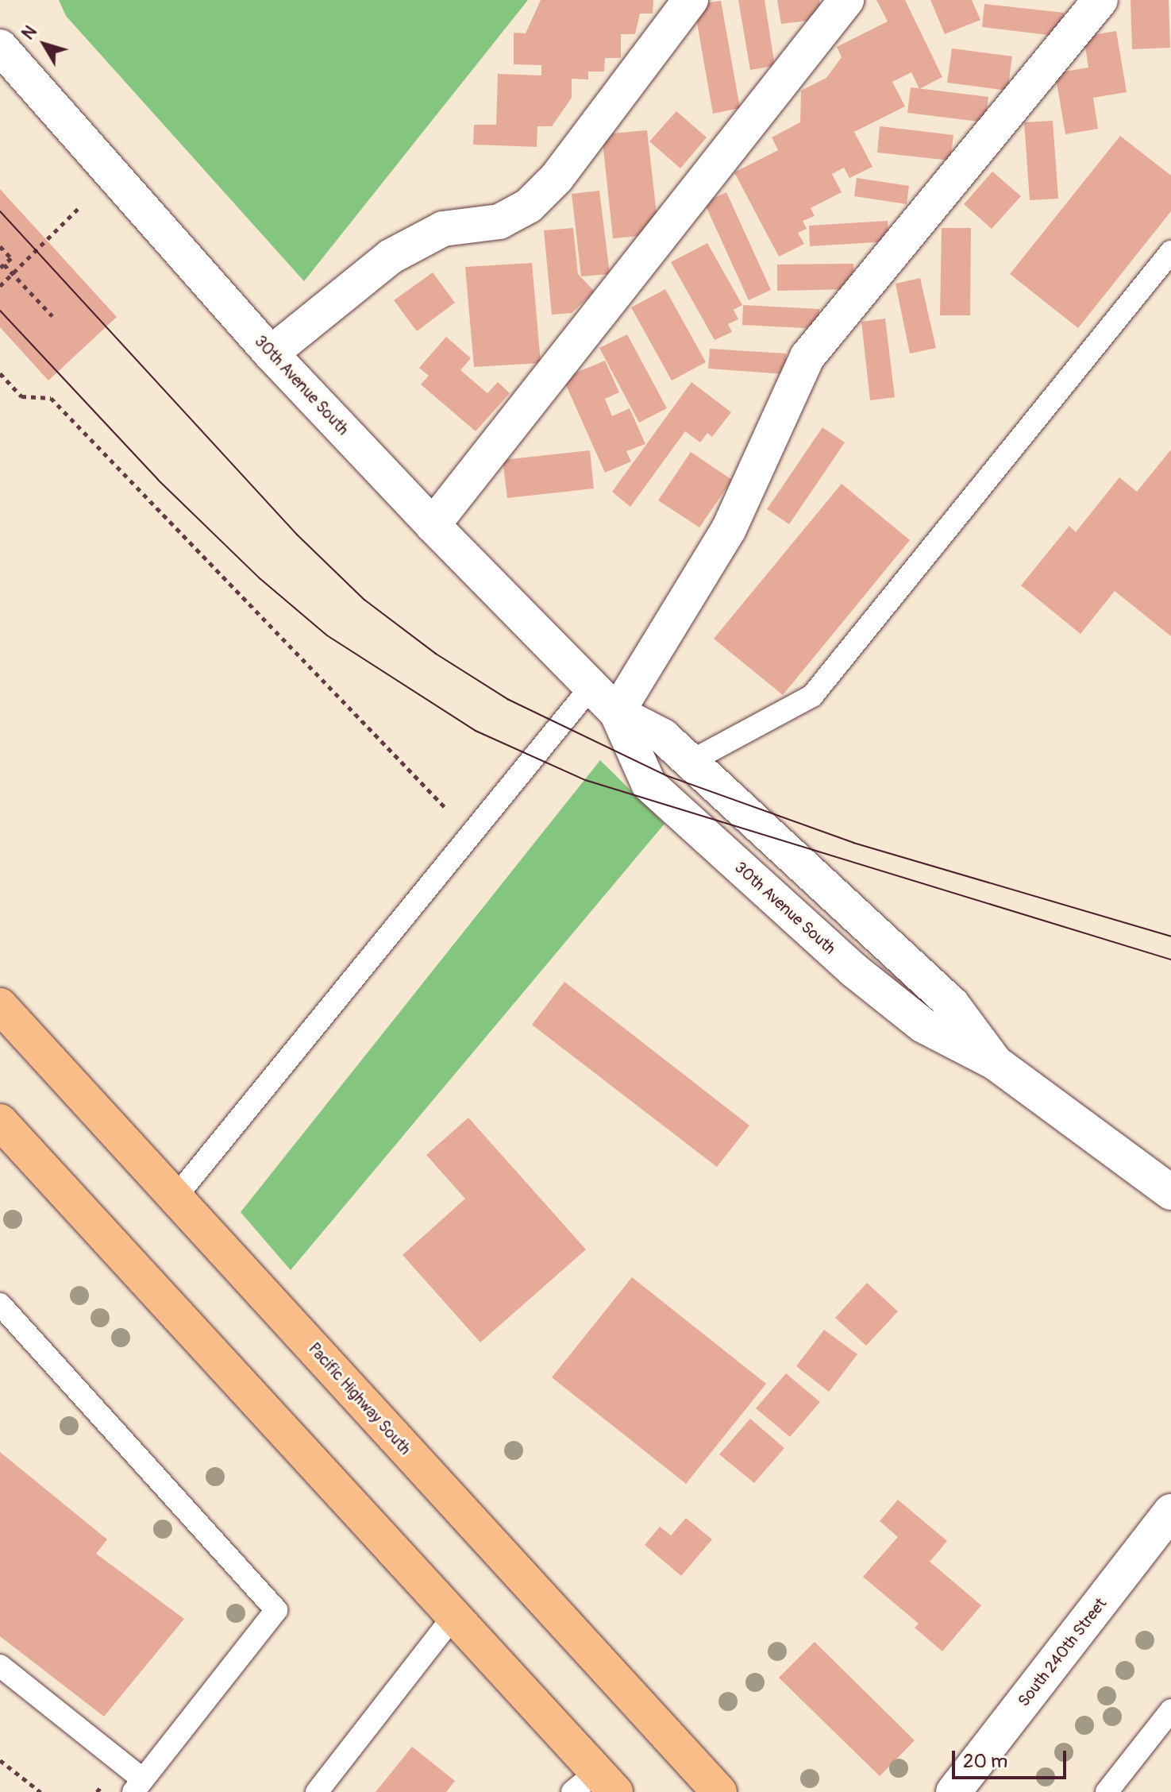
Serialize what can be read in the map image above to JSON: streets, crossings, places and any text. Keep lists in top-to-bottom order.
{
  "streets": {
    "main road": ["Pacific Highway South"],
    "street": ["30th Avenue South", "South 240th Street"]
  },
  "scale_bar": "20 m",
  "north": "top left"
}
